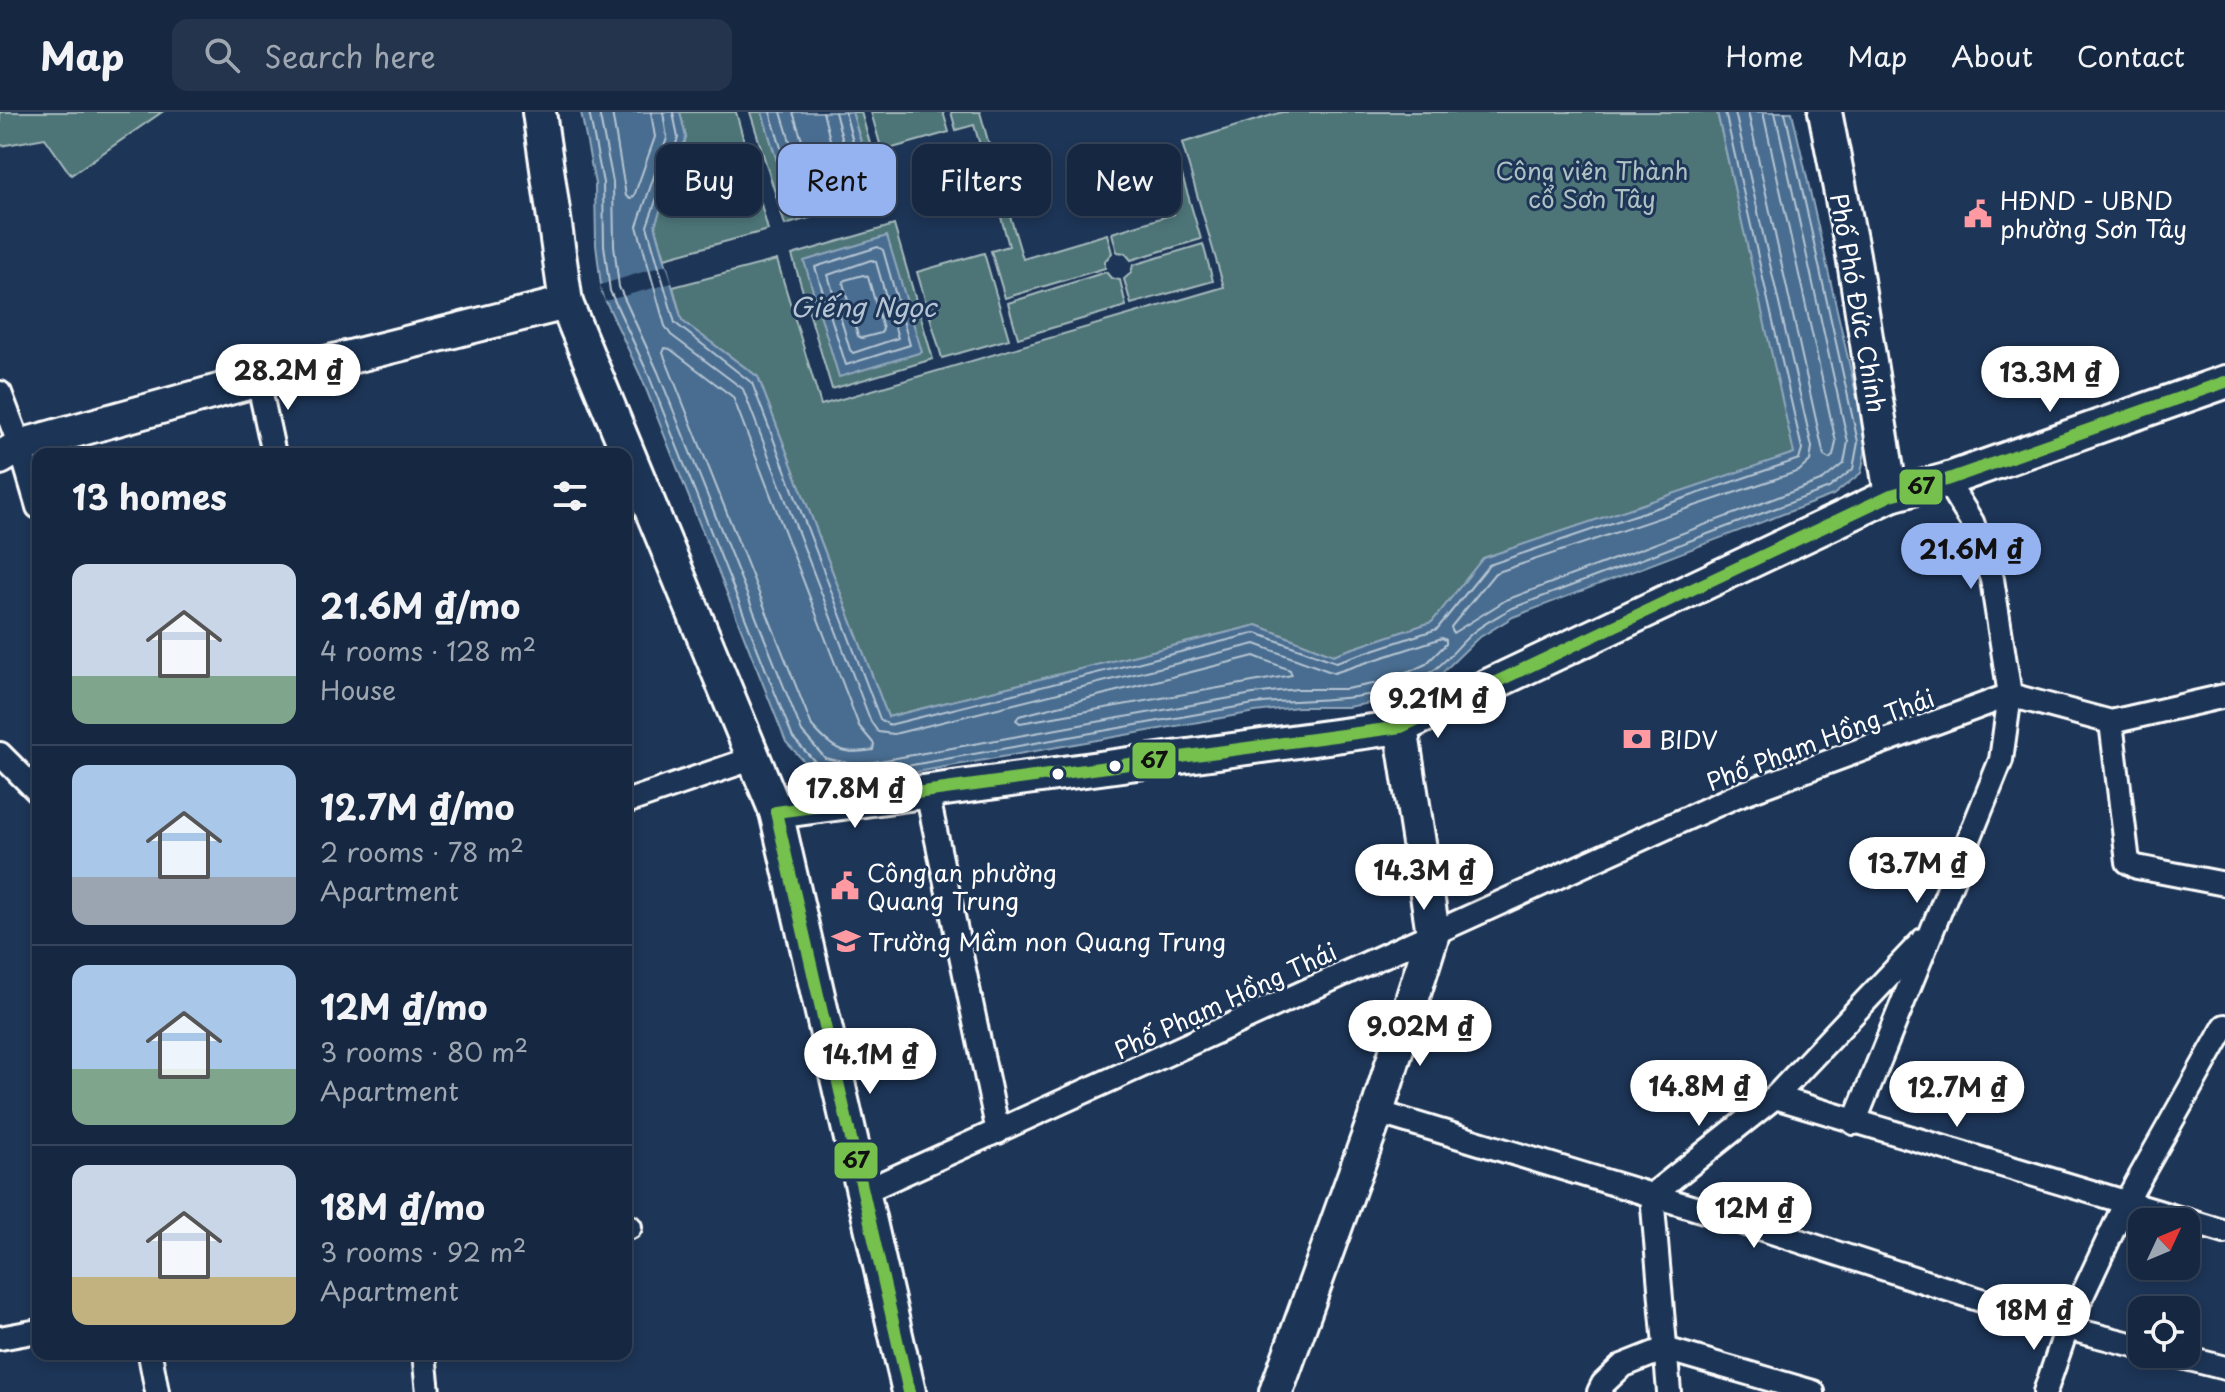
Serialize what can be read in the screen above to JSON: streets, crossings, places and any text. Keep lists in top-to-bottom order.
{
  "streets": {
    "main road": ["Phố Phó Đức Chính"],
    "street": ["Phố Phạm Hồng Thái"]
  },
  "water": ["Giếng Ngọc"],
  "parks": ["Công viên Thành cổ Sơn Tây"],
  "places": {
    "public building": ["HĐND - UBND phường Sơn Tây", "Công an phường Quang Trung"],
    "bank": ["BIDV"],
    "school or university": ["Trường Mầm non Quang Trung"]
  },
  "lines": ["transit line 67"],
  "north": "top right",
  "page": {
    "header": "Map",
    "search": "Search here",
    "nav": [
      "Home",
      "Map",
      "About",
      "Contact"
    ],
    "chip": [
      "Buy",
      "Rent",
      "Filters",
      "New"
    ],
    "price": [
      "28.2M ₫",
      "13.3M ₫",
      "21.6M ₫",
      "9.21M ₫",
      "17.8M ₫",
      "13.7M ₫",
      "14.3M ₫",
      "9.02M ₫",
      "14.1M ₫",
      "14.8M ₫",
      "12.7M ₫",
      "12M ₫",
      "18M ₫"
    ],
    "heading": "13 homes",
    "list": [
      {
        "name": "21.6M ₫/mo",
        "note": "4 rooms · 128 m² · House"
      },
      {
        "name": "12.7M ₫/mo",
        "note": "2 rooms · 78 m² · Apartment"
      },
      {
        "name": "12M ₫/mo",
        "note": "3 rooms · 80 m² · Apartment"
      },
      {
        "name": "18M ₫/mo",
        "note": "3 rooms · 92 m² · Apartment"
      }
    ]
  }
}
